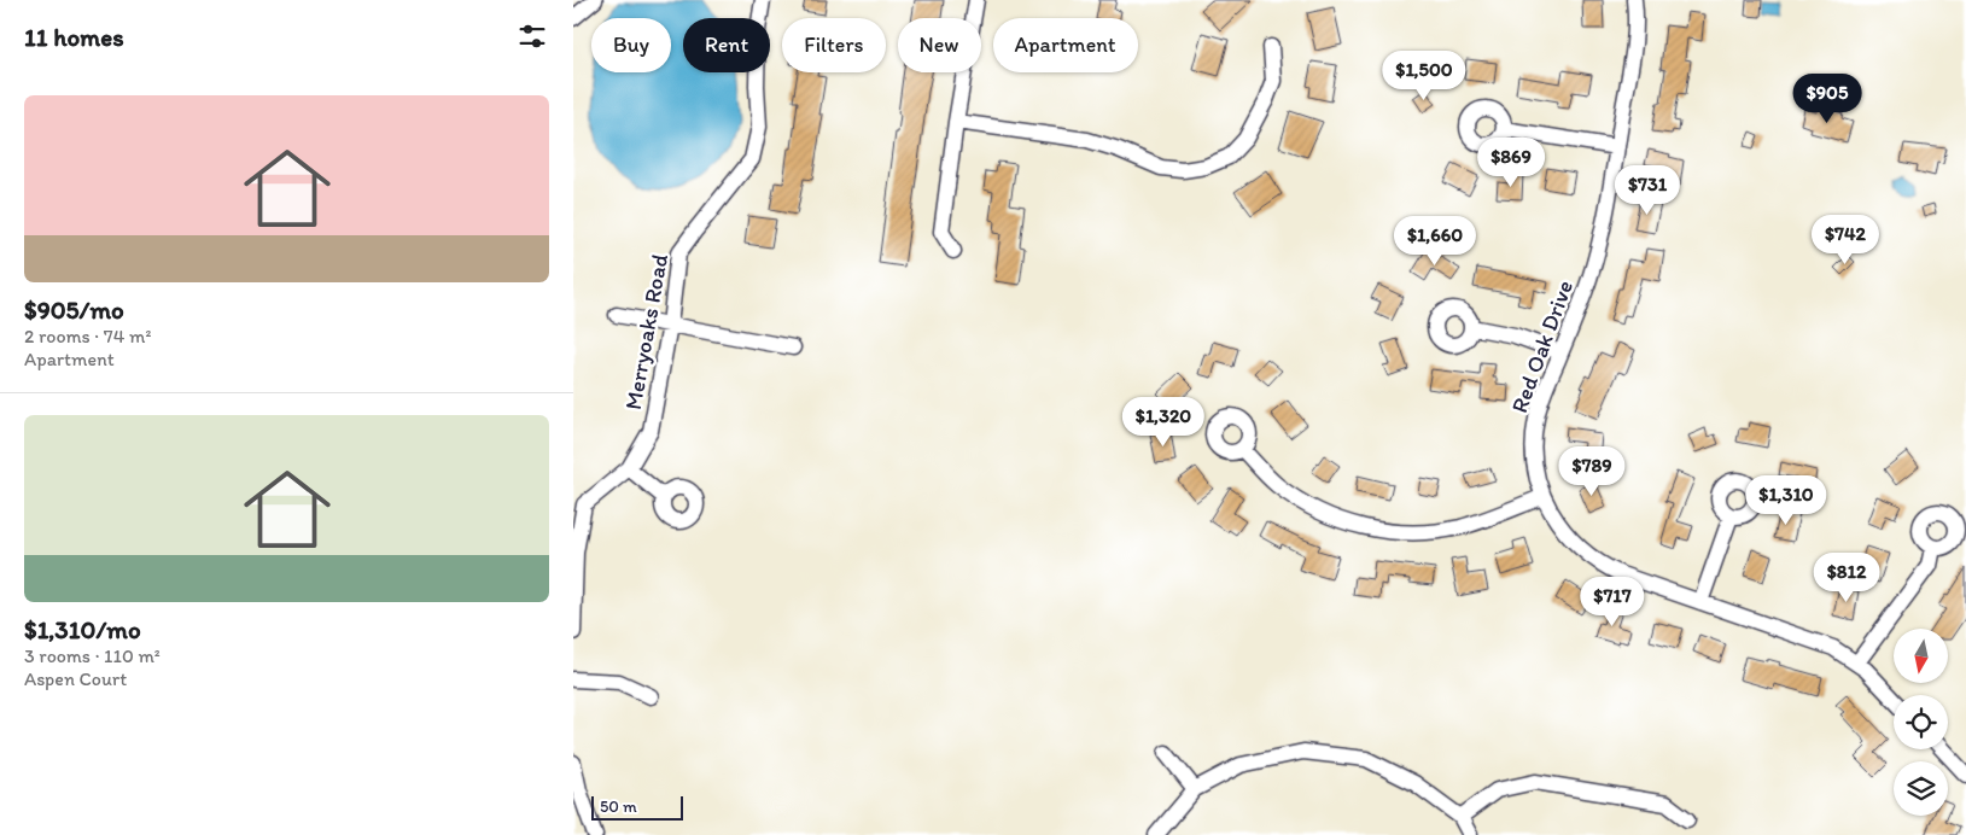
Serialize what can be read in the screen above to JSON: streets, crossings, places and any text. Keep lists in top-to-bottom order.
{
  "streets": {
    "street": ["Merryoaks Road", "Red Oak Drive"]
  },
  "scale_bar": "50 m",
  "north": "bottom",
  "page": {
    "heading": "11 homes",
    "chip": [
      "Buy",
      "Rent",
      "Filters",
      "New",
      "Apartment"
    ],
    "price": [
      "$1,500",
      "$905",
      "$869",
      "$731",
      "$742",
      "$1,660",
      "$1,320",
      "$789",
      "$1,310",
      "$812",
      "$717"
    ],
    "list": [
      {
        "name": "$905/mo",
        "note": "2 rooms · 74 m² · Apartment"
      },
      {
        "name": "$1,310/mo",
        "note": "3 rooms · 110 m² · Aspen Court"
      }
    ],
    "scale": "50 m"
  }
}
